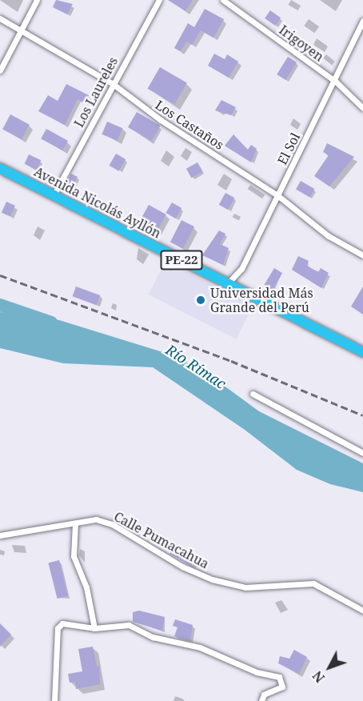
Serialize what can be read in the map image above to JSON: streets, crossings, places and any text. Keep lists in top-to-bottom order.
{
  "streets": {
    "highway": ["Avenida Nicolás Ayllón", "PE-22"],
    "street": [
      "Irigoyen",
      "Los Laureles",
      "Los Castaños",
      "El Sol",
      "Calle Pumacahua"
    ]
  },
  "crossings": [
    ["Irigoyen", "El Sol"],
    ["Los Laureles", "Los Castaños"],
    ["Los Laureles", "Avenida Nicolás Ayllón"],
    ["Los Castaños", "El Sol"],
    ["El Sol", "Avenida Nicolás Ayllón"]
  ],
  "water": ["Río Rímac"],
  "places": ["Universidad Más Grande del Perú"],
  "north": "bottom left"
}
